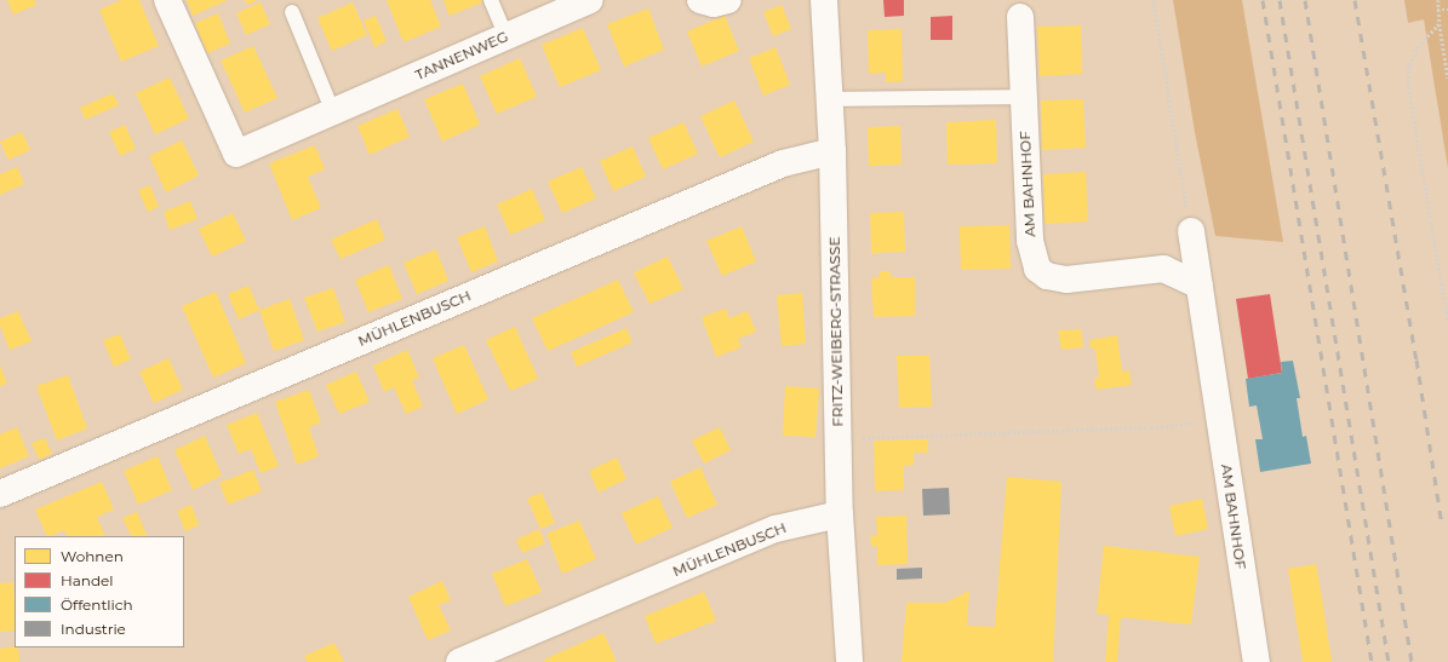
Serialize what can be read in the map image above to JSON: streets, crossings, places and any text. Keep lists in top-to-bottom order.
{
  "streets": {
    "street": [
      "TANNENWEG",
      "AM BAHNHOF",
      "MÜHLENBUSCH",
      "FRITZ-WEIBERG-STRASSE"
    ]
  },
  "crossings": [
    ["MÜHLENBUSCH", "FRITZ-WEIBERG-STRASSE"]
  ],
  "legend": [
    "Wohnen",
    "Handel",
    "Öffentlich",
    "Industrie"
  ]
}
